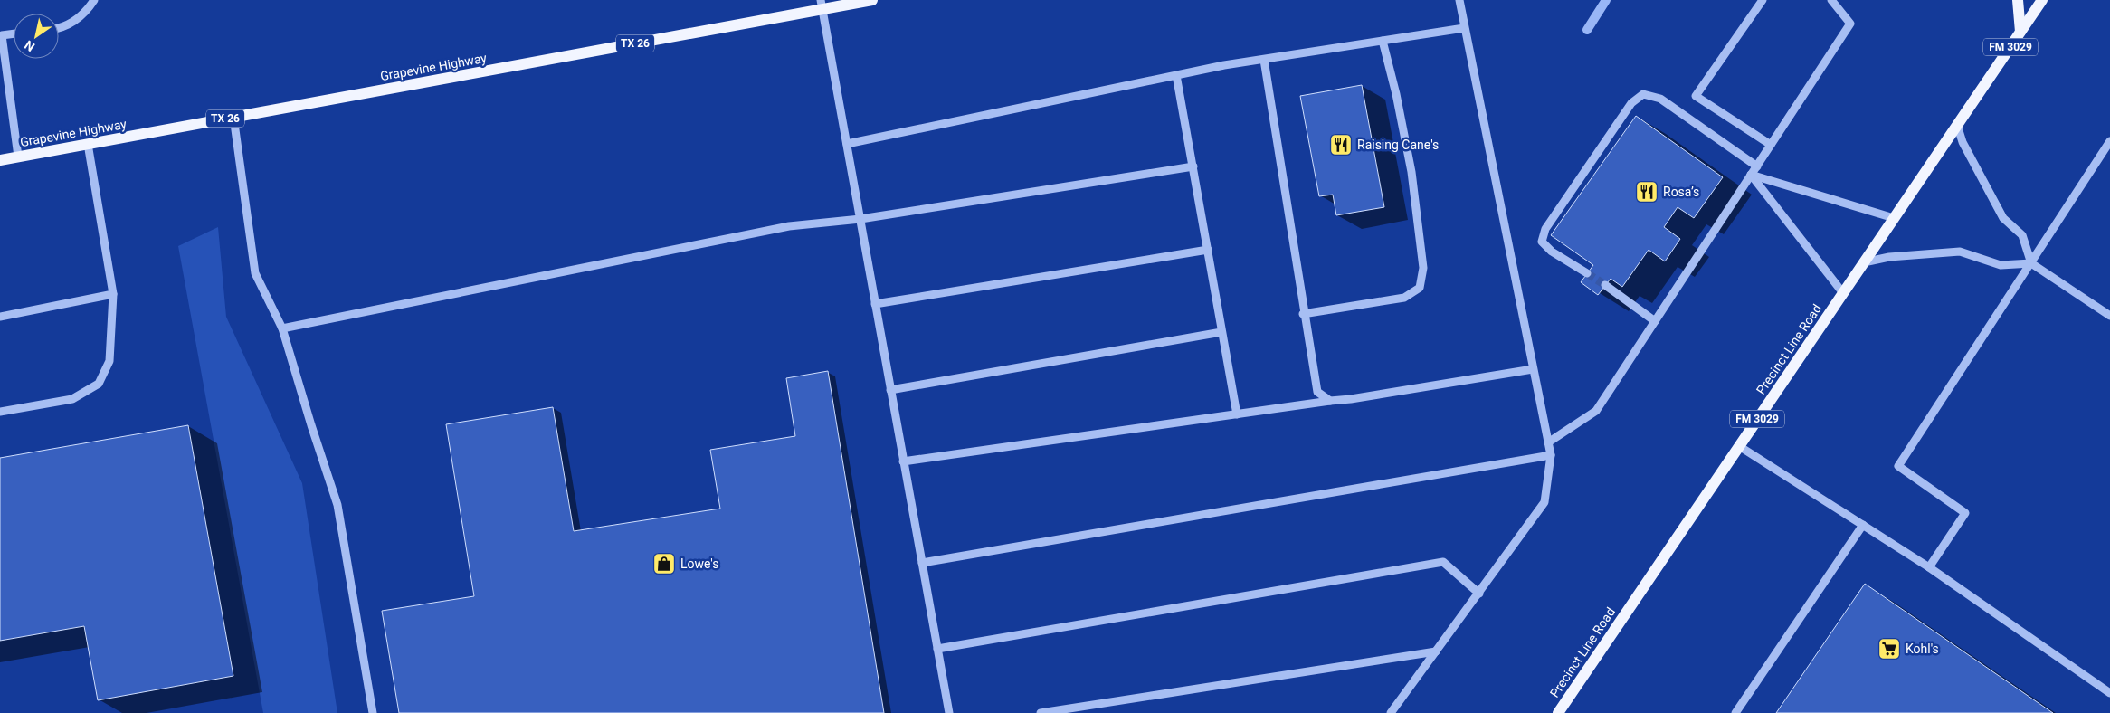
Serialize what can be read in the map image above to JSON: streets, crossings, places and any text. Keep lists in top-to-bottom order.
{
  "streets": {
    "main road": [
      "TX 26",
      "FM 3029",
      "Grapevine Highway",
      "Precinct Line Road"
    ]
  },
  "places": {
    "restaurant": ["Raising Cane's", "Rosa’s"],
    "shop": ["Lowe's"],
    "supermarket": ["Kohl's"]
  },
  "north": "bottom left"
}
